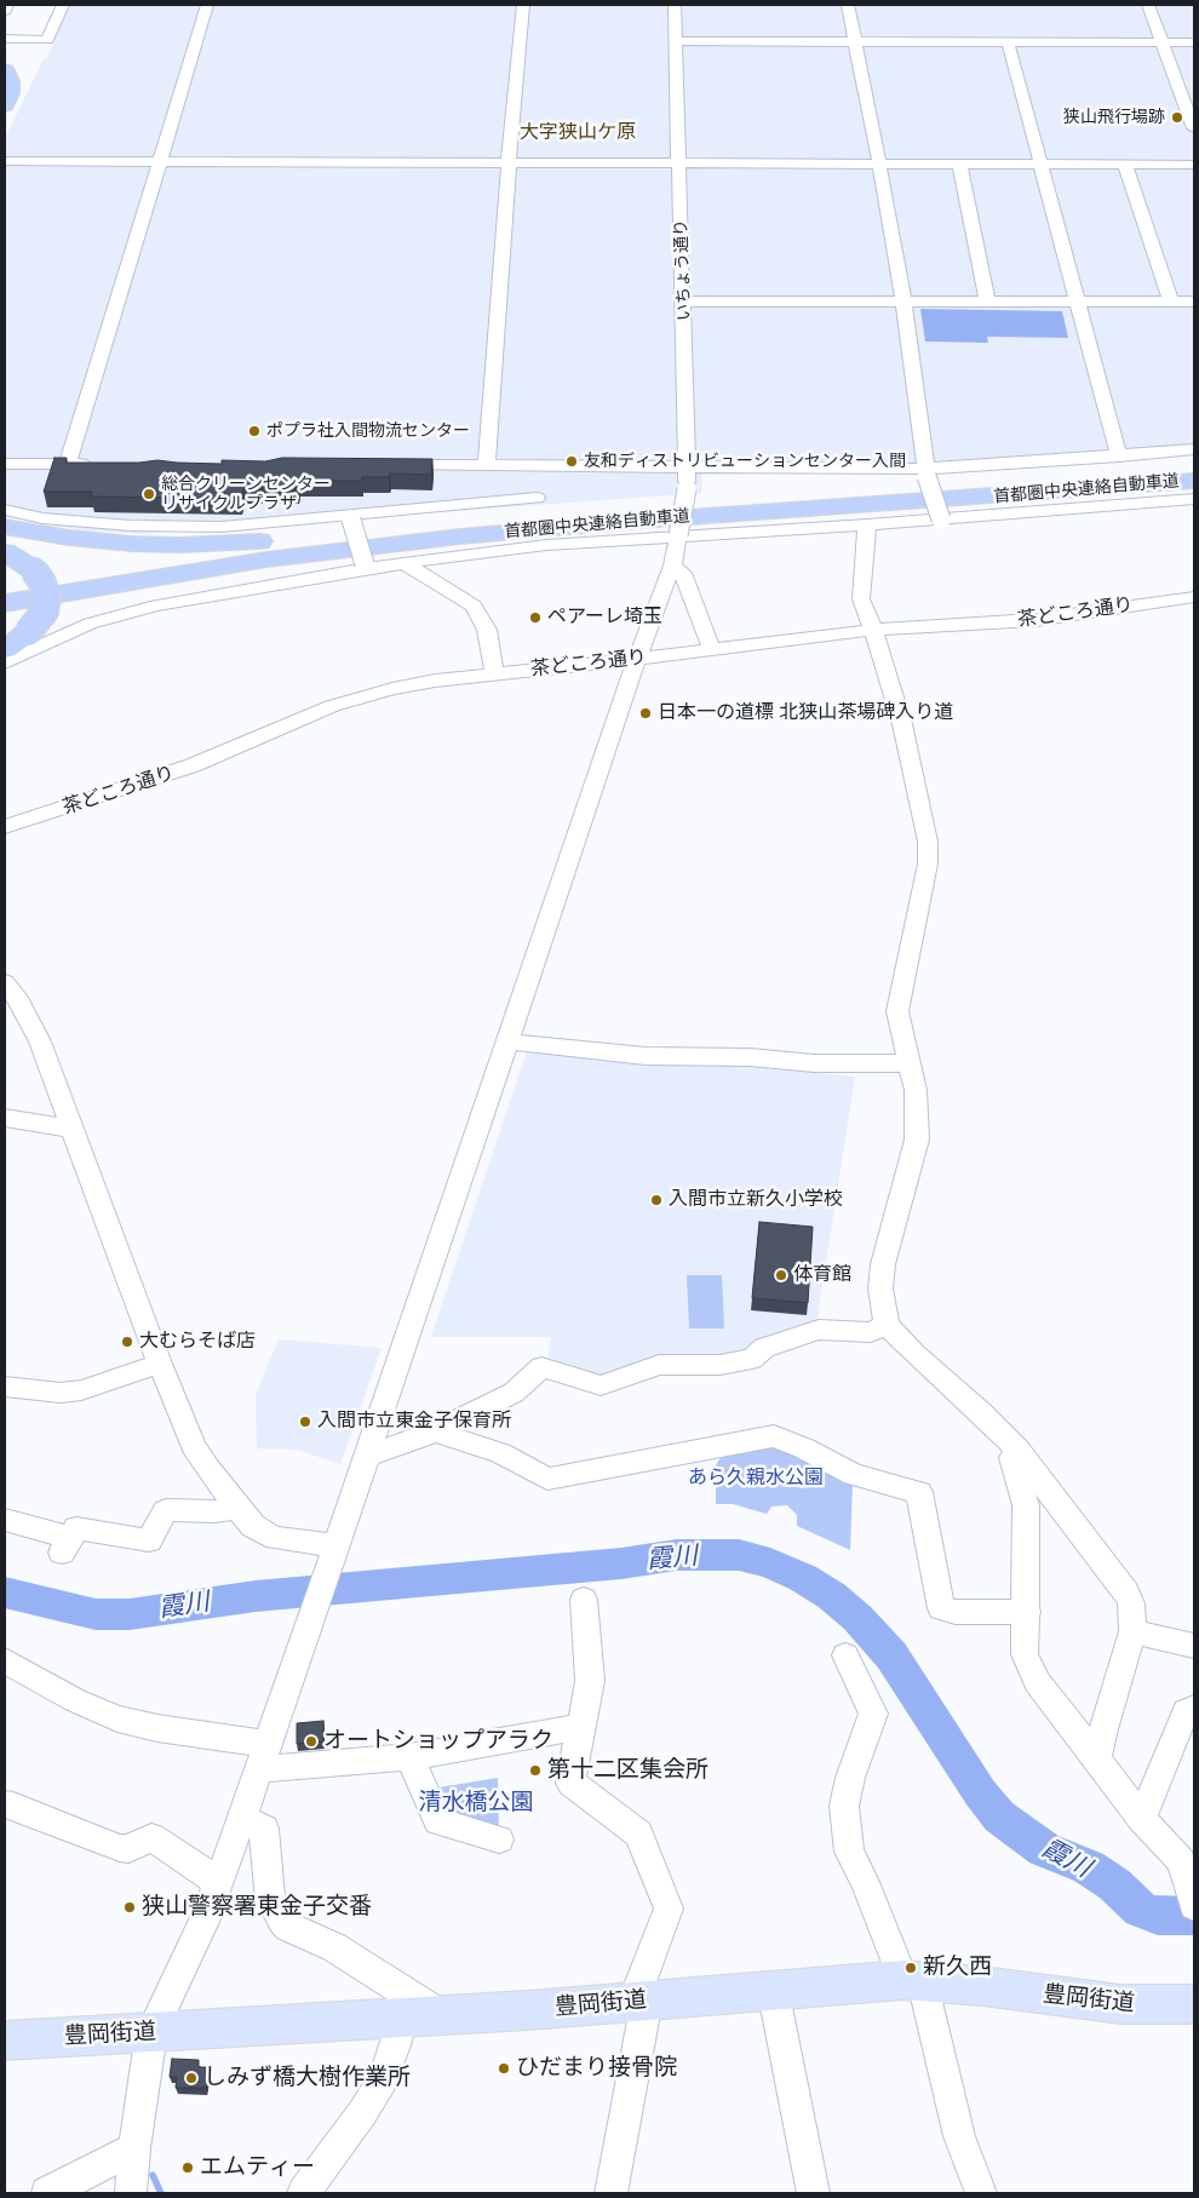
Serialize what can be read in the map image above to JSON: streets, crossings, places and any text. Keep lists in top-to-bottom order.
{
  "streets": {
    "highway": ["首都圏中央連絡自動車道"],
    "main road": ["豊岡街道"],
    "street": ["いちょう通り", "茶どころ通り"]
  },
  "crossings": [
    ["いちょう通り", "茶どころ通り"],
    ["いちょう通り", "豊岡街道"]
  ],
  "districts": ["大字狭山ケ原"],
  "water": ["霞川"],
  "parks": ["あら久親水公園", "清水橋公園"],
  "places": [
    "狭山飛行場跡",
    "ポプラ社入間物流センター",
    "友和ディストリビューションセンター入間",
    "総合クリーンセンター リサイクルプラザ",
    "ペアーレ埼玉",
    "日本一の道標 北狭山茶場碑入り道",
    "入間市立新久小学校",
    "体育館",
    "大むらそば店",
    "入間市立東金子保育所",
    "オートショップアラク",
    "第十二区集会所",
    "狭山警察署東金子交番",
    "新久西",
    "ひだまり接骨院",
    "しみず橋大樹作業所",
    "エムティー"
  ]
}
